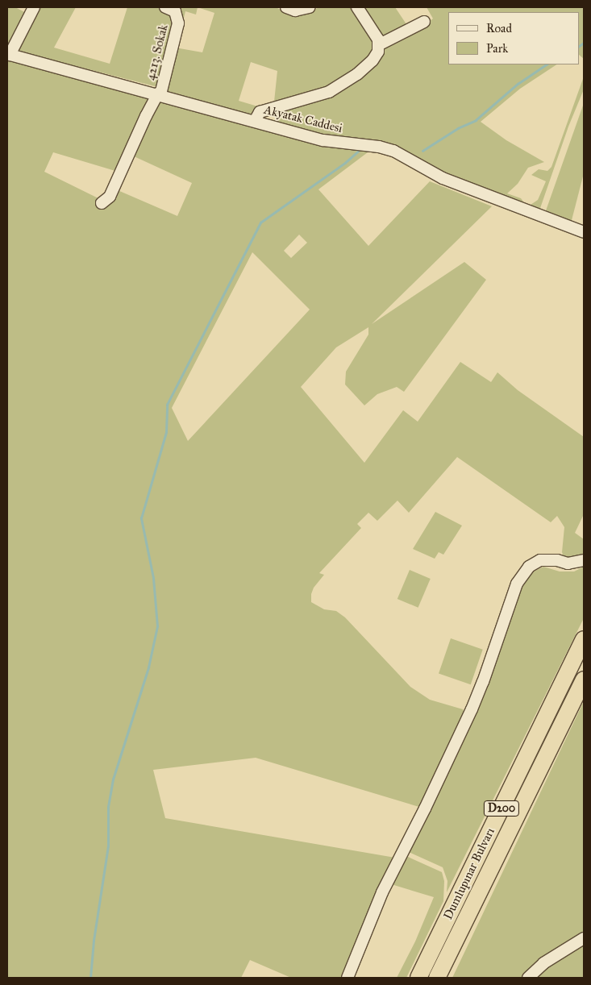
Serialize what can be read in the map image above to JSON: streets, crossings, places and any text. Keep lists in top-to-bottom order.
{
  "streets": {
    "highway": ["D200", "Dumlupınar Bulvarı"],
    "street": ["4213. Sokak", "Akyatak Caddesi"]
  },
  "crossings": [
    ["4213. Sokak", "Akyatak Caddesi"]
  ],
  "legend": ["Road", "Park"]
}
